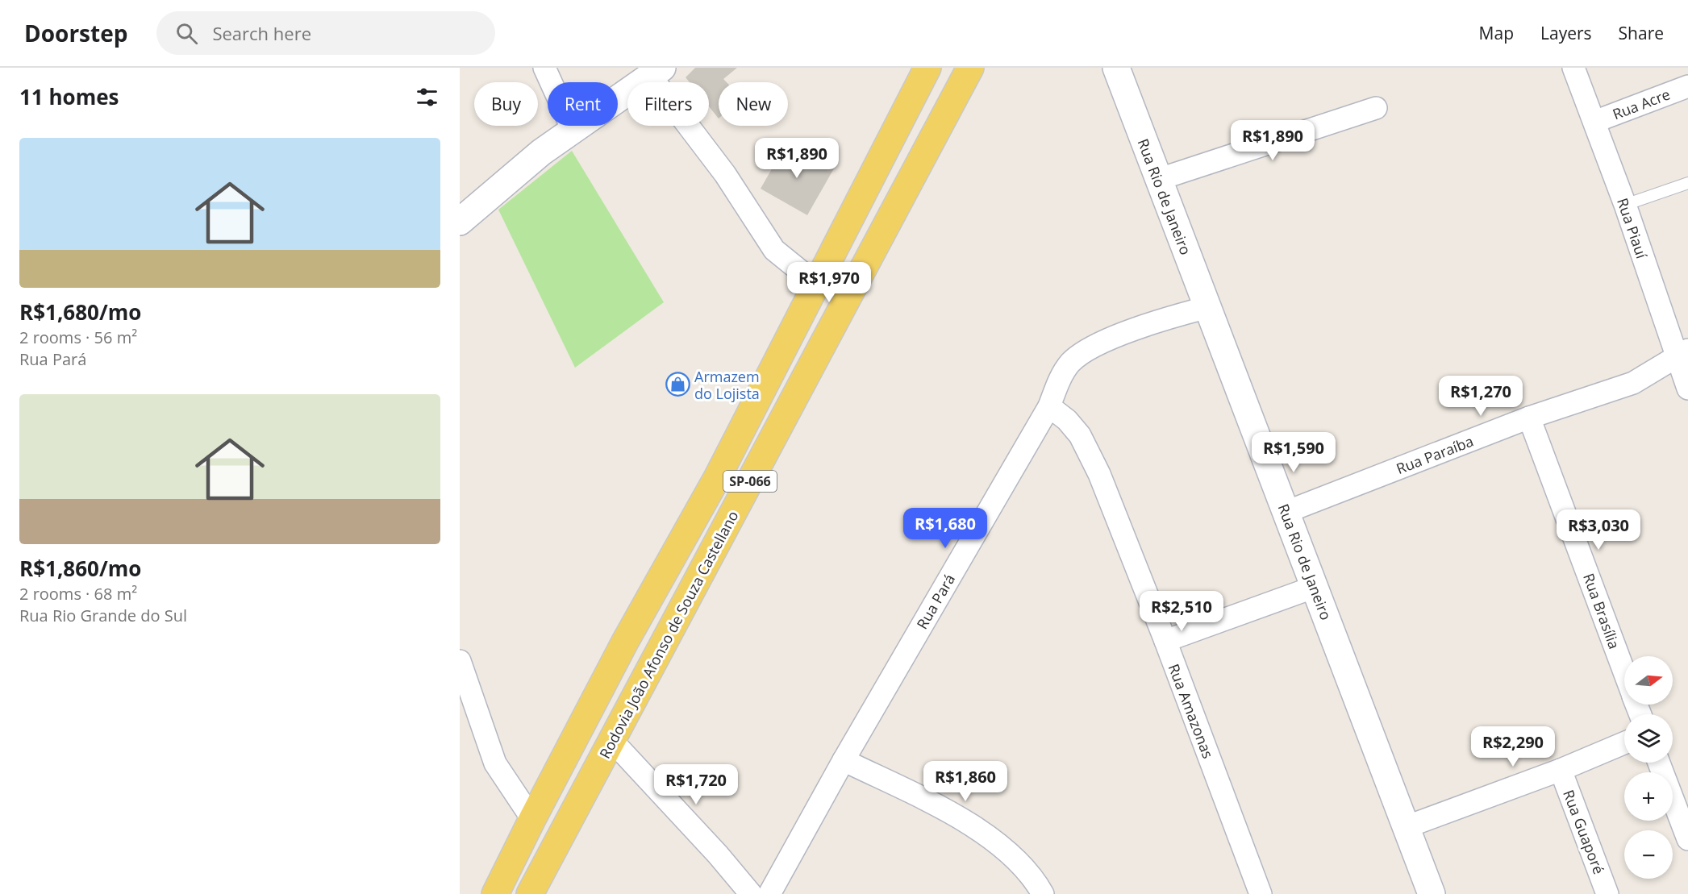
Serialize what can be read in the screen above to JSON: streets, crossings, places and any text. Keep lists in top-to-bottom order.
{
  "streets": {
    "main road": ["SP-066", "Rodovia João Afonso de Souza Castellano"],
    "street": [
      "Rua Acre",
      "Rua Rio de Janeiro",
      "Rua Piauí",
      "Rua Paraíba",
      "Rua Pará",
      "Rua Brasília",
      "Rua Amazonas",
      "Rua Guaporé"
    ]
  },
  "crossings": [
    ["Rua Acre", "Rua Piauí"],
    ["Rua Rio de Janeiro", "Rua Paraíba"],
    ["Rua Rio de Janeiro", "Rua Pará"],
    ["Rua Piauí", "Rua Paraíba"],
    ["Rua Paraíba", "Rua Brasília"],
    ["Rua Pará", "Rua Amazonas"]
  ],
  "places": {
    "shop": ["Armazem do Lojista"]
  },
  "north": "right",
  "page": {
    "header": "Doorstep",
    "search": "Search here",
    "nav": ["Map", "Layers", "Share"],
    "heading": "11 homes",
    "chip": [
      "Buy",
      "Rent",
      "Filters",
      "New"
    ],
    "price": [
      "R$1,890",
      "R$1,890",
      "R$1,970",
      "R$1,270",
      "R$1,590",
      "R$1,680",
      "R$3,030",
      "R$2,510",
      "R$2,290",
      "R$1,860",
      "R$1,720"
    ],
    "list": [
      {
        "name": "R$1,680/mo",
        "note": "2 rooms · 56 m² · Rua Pará"
      },
      {
        "name": "R$1,860/mo",
        "note": "2 rooms · 68 m² · Rua Rio Grande do Sul"
      }
    ],
    "map_buttons": ["+", "−"]
  }
}
